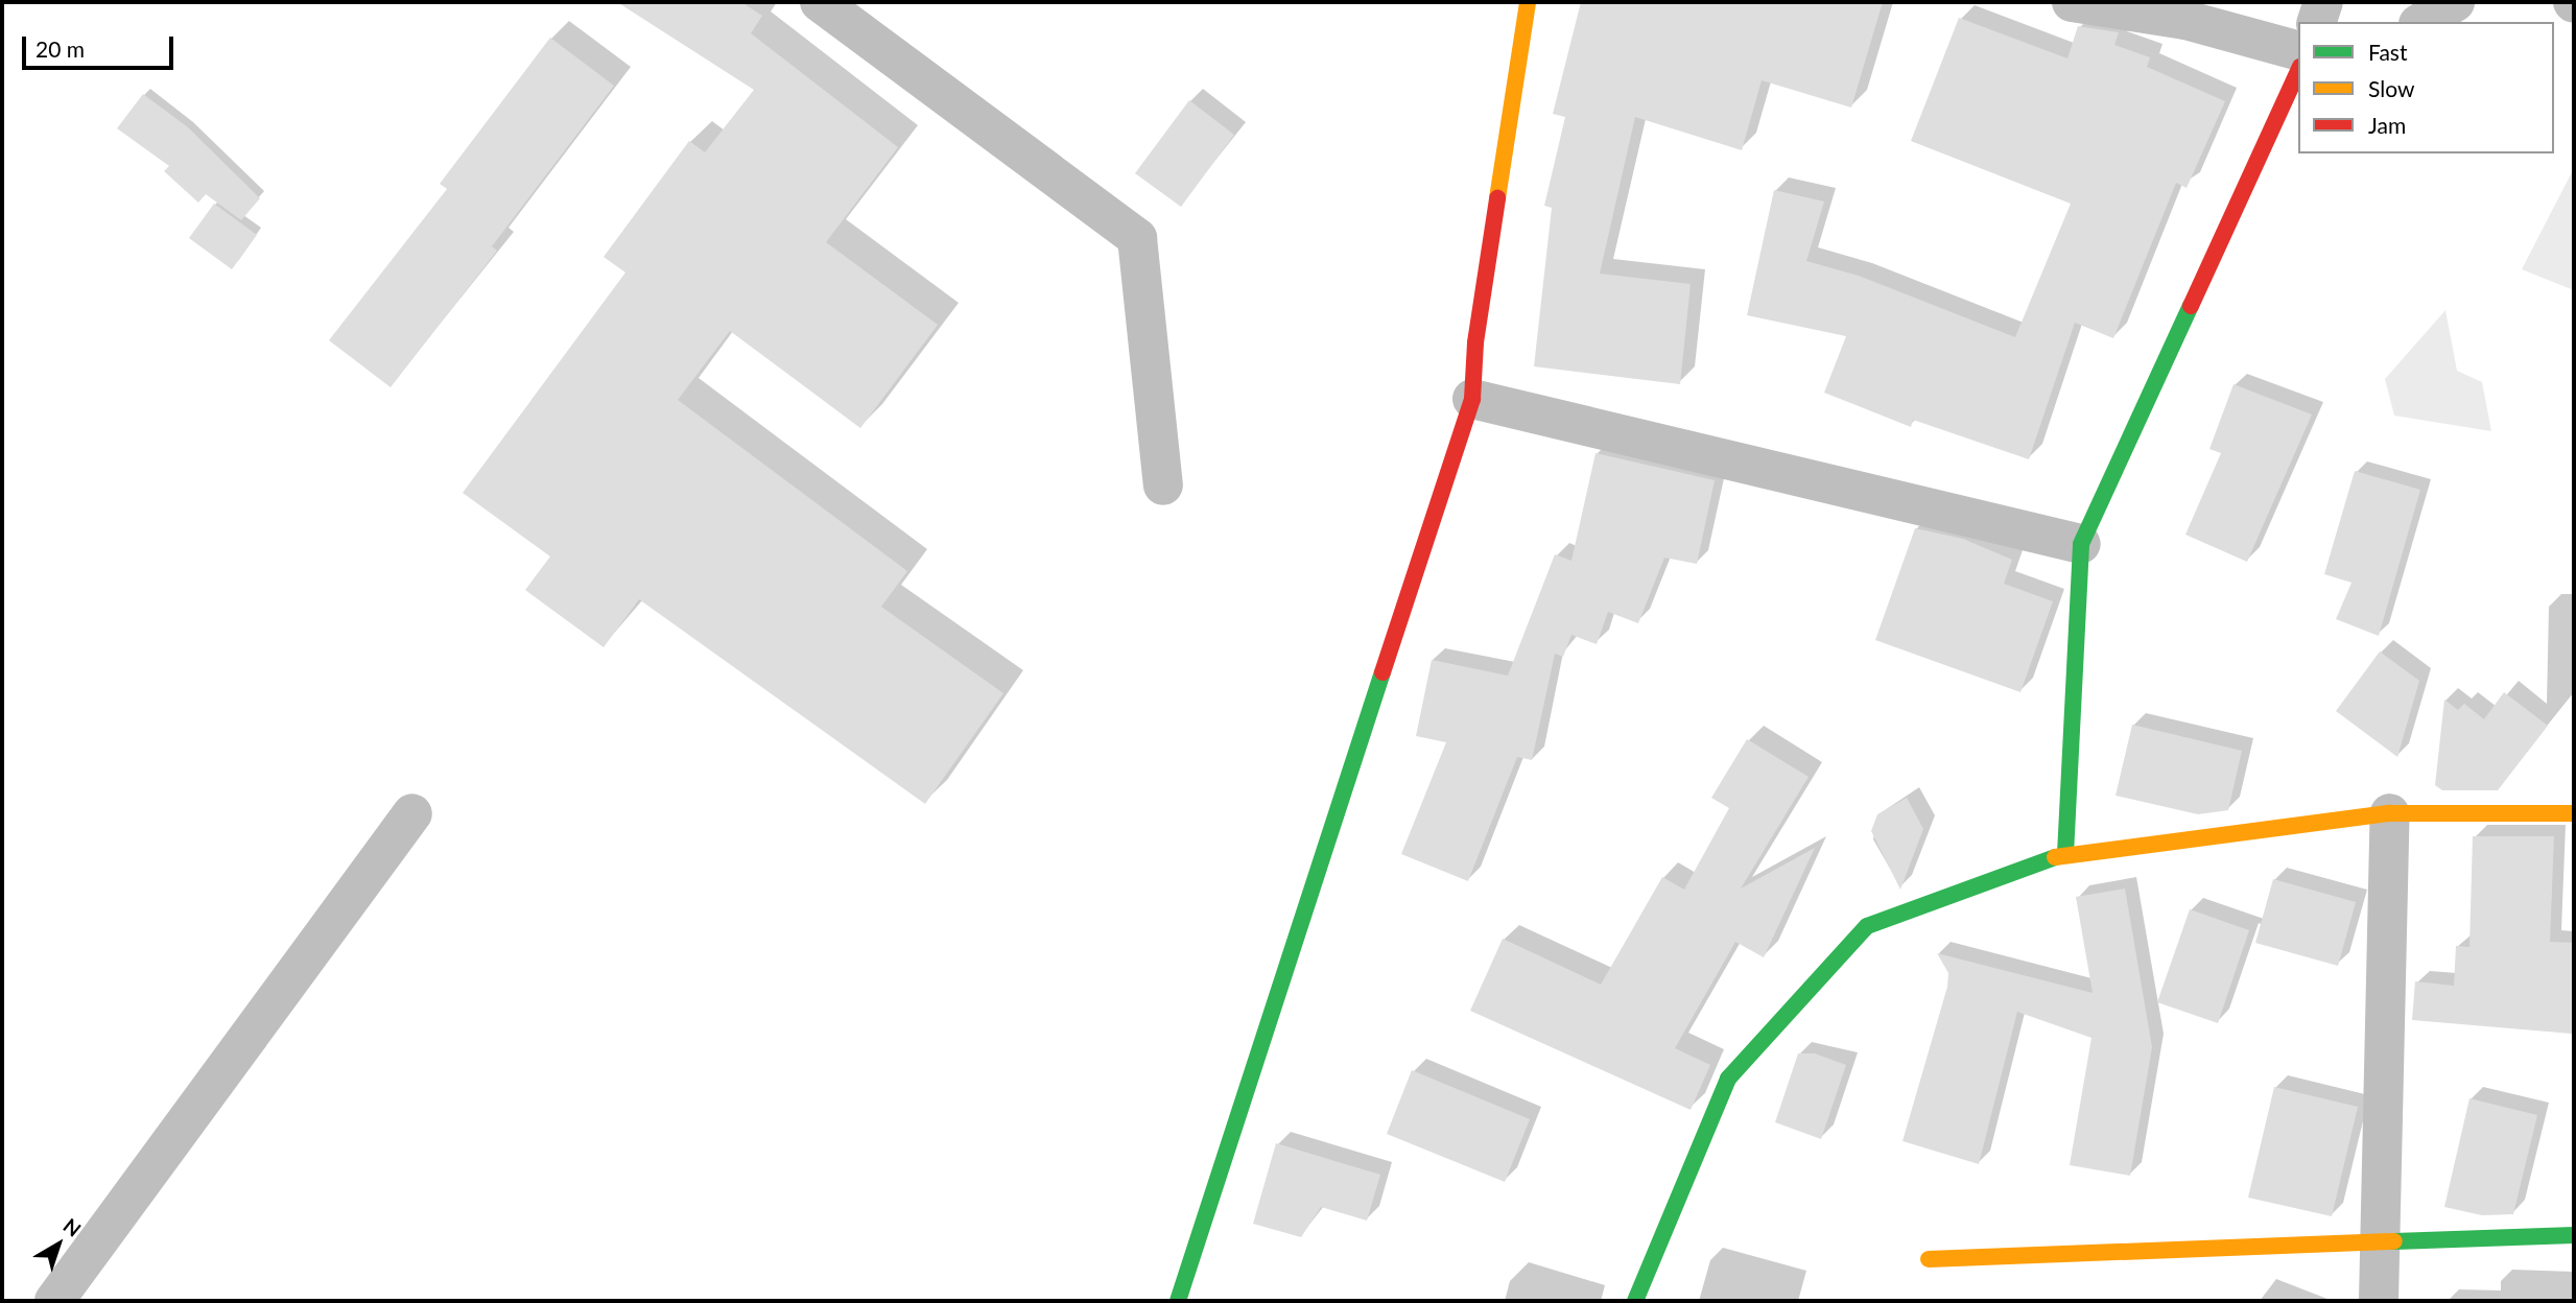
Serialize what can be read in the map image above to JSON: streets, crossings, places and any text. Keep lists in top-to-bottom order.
{
  "legend": ["Fast", "Slow", "Jam"],
  "scale_bar": "20 m",
  "north": "top right"
}
